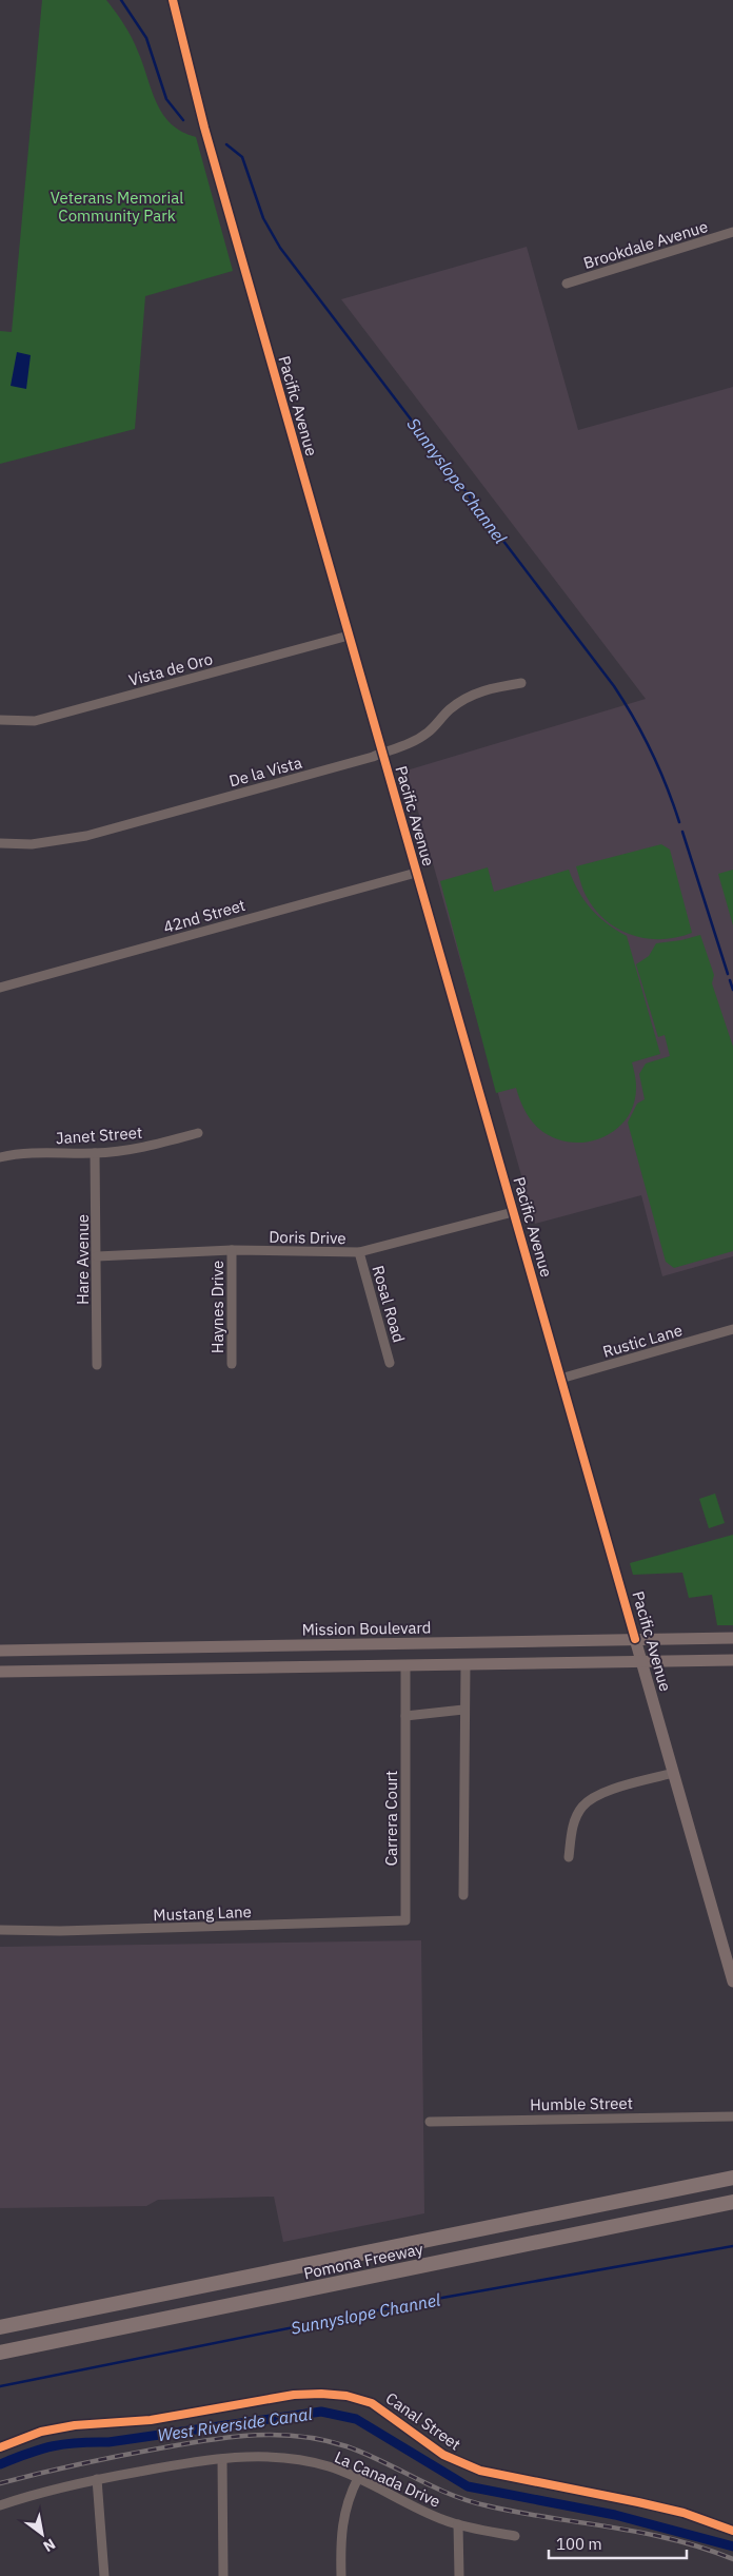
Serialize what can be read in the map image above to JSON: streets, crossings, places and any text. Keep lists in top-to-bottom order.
{
  "streets": {
    "highway": ["Pomona Freeway"],
    "main road": ["Pacific Avenue", "Mission Boulevard"],
    "street": [
      "Brookdale Avenue",
      "Vista de Oro",
      "De la Vista",
      "42nd Street",
      "Janet Street",
      "Doris Drive",
      "Hare Avenue",
      "Rosal Road",
      "Haynes Drive",
      "Rustic Lane",
      "Carrera Court",
      "Mustang Lane",
      "Humble Street",
      "Canal Street",
      "La Canada Drive"
    ]
  },
  "crossings": [
    ["Pacific Avenue", "Vista de Oro"],
    ["Pacific Avenue", "De la Vista"],
    ["Pacific Avenue", "42nd Street"],
    ["Pacific Avenue", "Doris Drive"],
    ["Pacific Avenue", "Rustic Lane"],
    ["Pacific Avenue", "Mission Boulevard"],
    ["Janet Street", "Hare Avenue"],
    ["Doris Drive", "Hare Avenue"],
    ["Doris Drive", "Rosal Road"],
    ["Doris Drive", "Haynes Drive"],
    ["Carrera Court", "Mustang Lane"]
  ],
  "water": ["Sunnyslope Channel", "West Riverside Canal"],
  "parks": ["Veterans Memorial Community Park"],
  "scale_bar": "100 m",
  "north": "bottom right"
}
